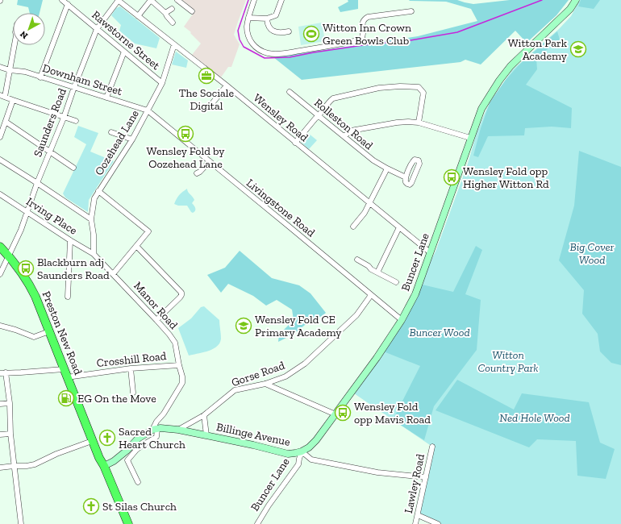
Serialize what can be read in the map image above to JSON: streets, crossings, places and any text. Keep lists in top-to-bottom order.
{
  "streets": {
    "highway": ["Preston New Road"],
    "main road": ["Buncer Lane", "Billinge Avenue"],
    "street": [
      "Rawstorne Street",
      "Downham Street",
      "Wensley Road",
      "Saunders Road",
      "Rolleston Road",
      "Oozehead Lane",
      "Livingstone Road",
      "Irving Place",
      "Manor Road",
      "Crosshill Road",
      "Gorse Road",
      "Lawley Road"
    ]
  },
  "crossings": [
    ["Rawstorne Street", "Saunders Road"],
    ["Rawstorne Street", "Oozehead Lane"],
    ["Downham Street", "Saunders Road"],
    ["Downham Street", "Oozehead Lane"],
    ["Downham Street", "Livingstone Road"],
    ["Wensley Road", "Saunders Road"],
    ["Wensley Road", "Oozehead Lane"],
    ["Wensley Road", "Buncer Lane"],
    ["Saunders Road", "Irving Place"],
    ["Saunders Road", "Preston New Road"],
    ["Oozehead Lane", "Livingstone Road"],
    ["Oozehead Lane", "Irving Place"],
    ["Oozehead Lane", "Manor Road"],
    ["Livingstone Road", "Buncer Lane"],
    ["Livingstone Road", "Gorse Road"],
    ["Irving Place", "Manor Road"],
    ["Buncer Lane", "Billinge Avenue"],
    ["Manor Road", "Crosshill Road"],
    ["Manor Road", "Billinge Avenue"],
    ["Preston New Road", "Crosshill Road"],
    ["Gorse Road", "Billinge Avenue"],
    ["Billinge Avenue", "Lawley Road"]
  ],
  "parks": [
    "Big Cover Wood",
    "Buncer Wood",
    "Witton Country Park",
    "Ned Hole Wood"
  ],
  "places": {
    "sports": ["Witton Inn Crown Green Bowls Club"],
    "school or university": ["Witton Park Academy", "Wensley Fold CE Primary Academy"],
    "office": ["The Sociale Digital"],
    "bus stop": [
      "Wensley Fold by Oozehead Lane",
      "Wensley Fold opp Higher Witton Rd",
      "Blackburn adj Saunders Road",
      "Wensley Fold opp Mavis Road"
    ],
    "fuel station": ["EG On the Move"],
    "church": ["Sacred Heart Church", "St Silas Church"]
  },
  "north": "bottom left"
}
